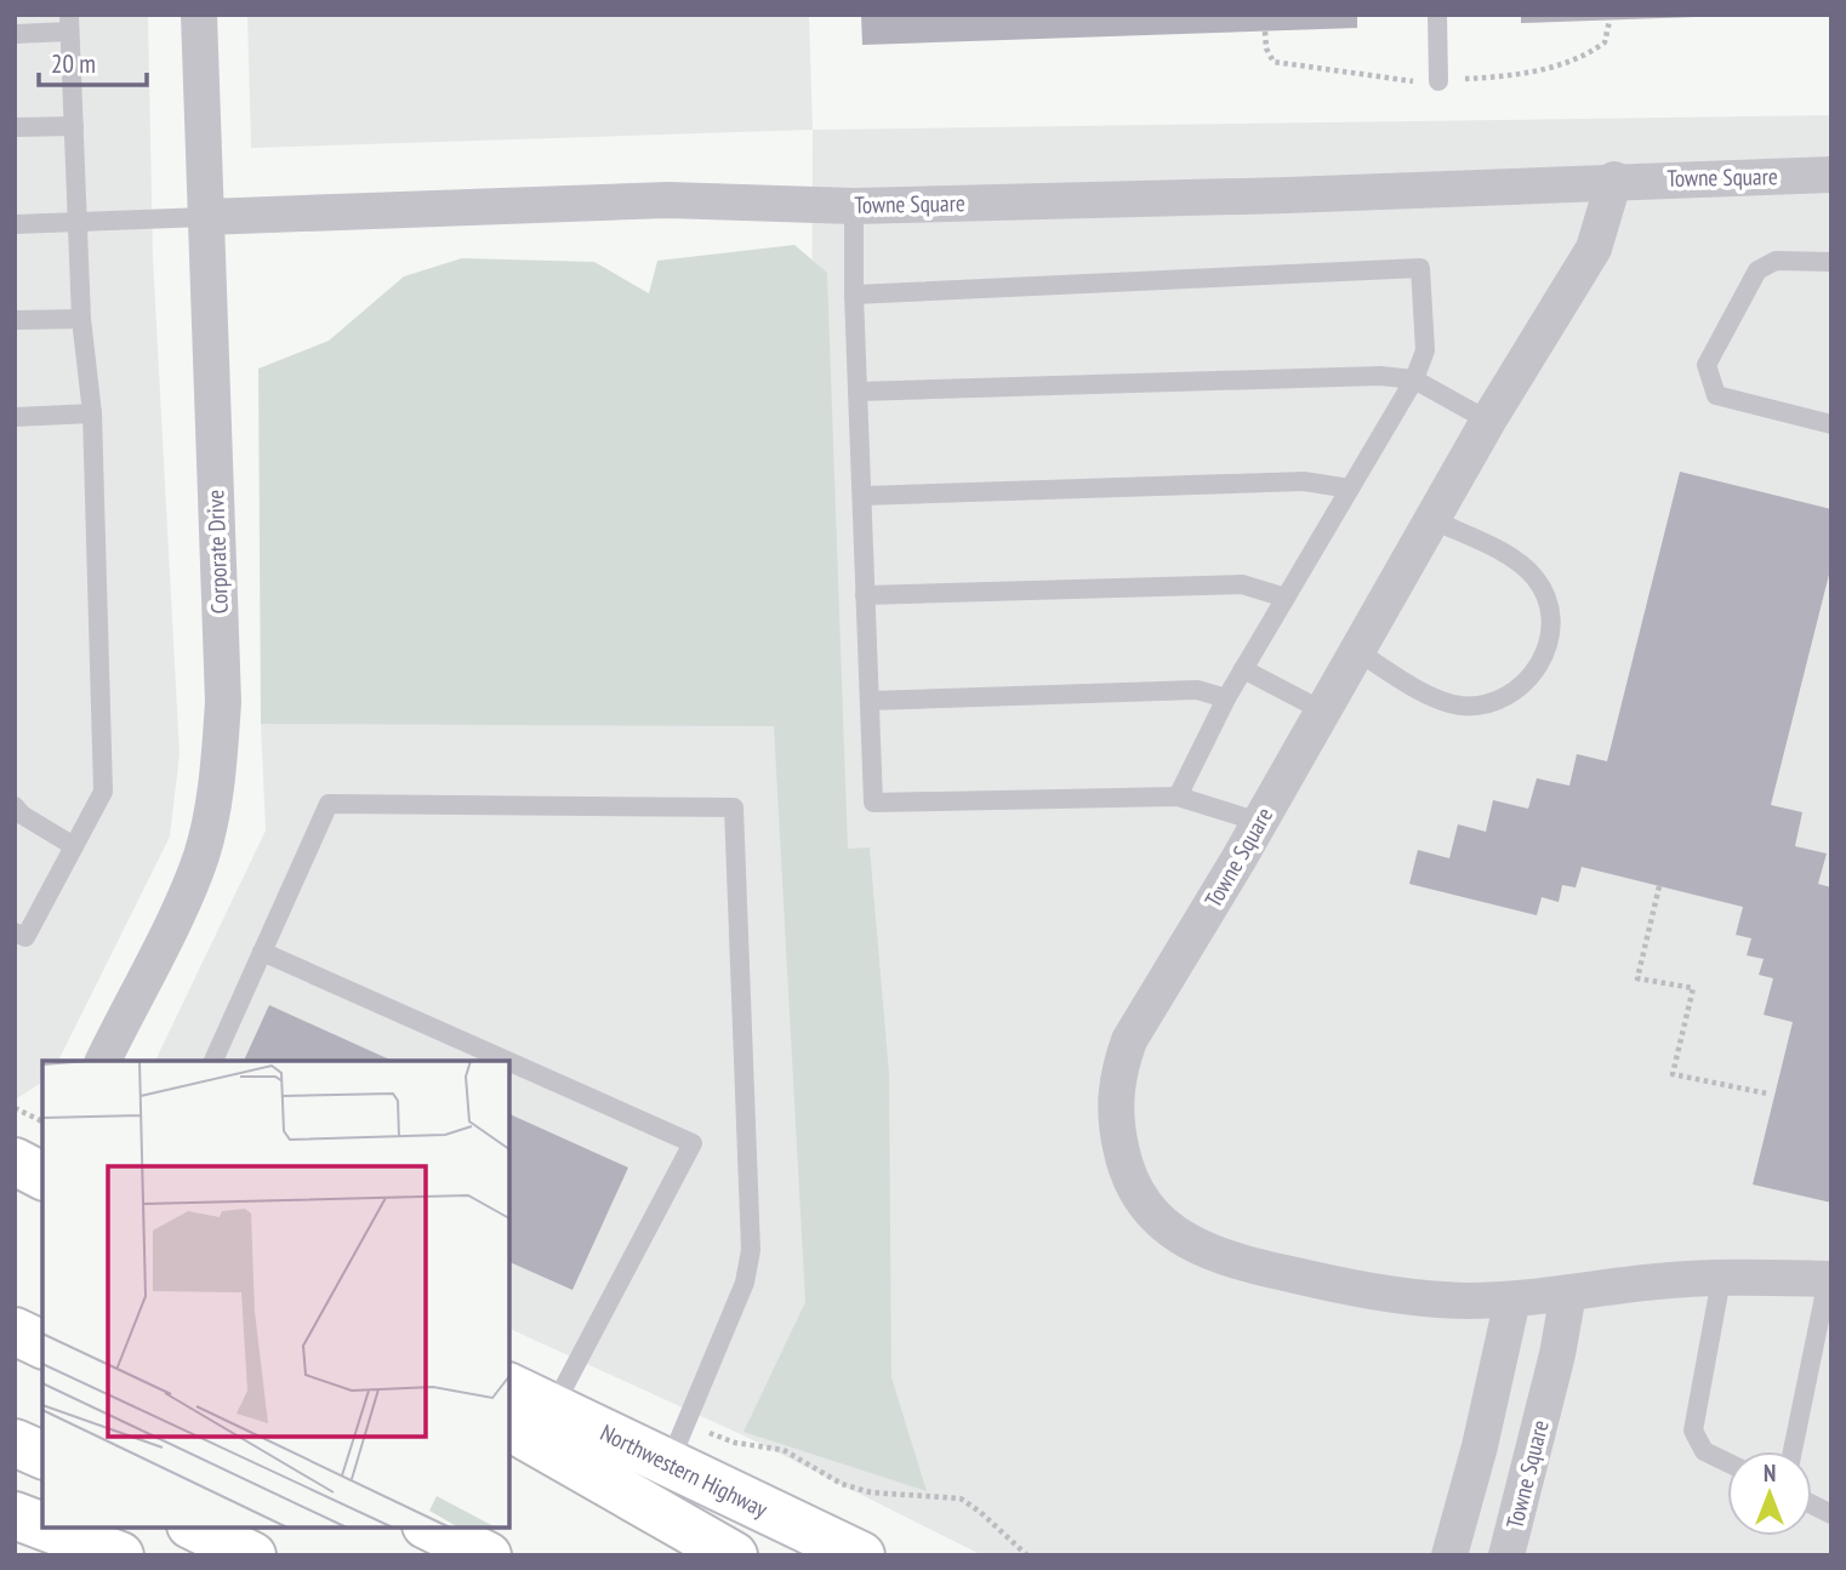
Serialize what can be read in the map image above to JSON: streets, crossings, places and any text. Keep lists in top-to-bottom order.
{
  "streets": {
    "main road": ["Northwestern Highway"],
    "street": ["Towne Square", "Corporate Drive"]
  },
  "crossings": [
    ["Towne Square", "Corporate Drive"]
  ],
  "scale_bar": "20 m",
  "north": "top"
}
